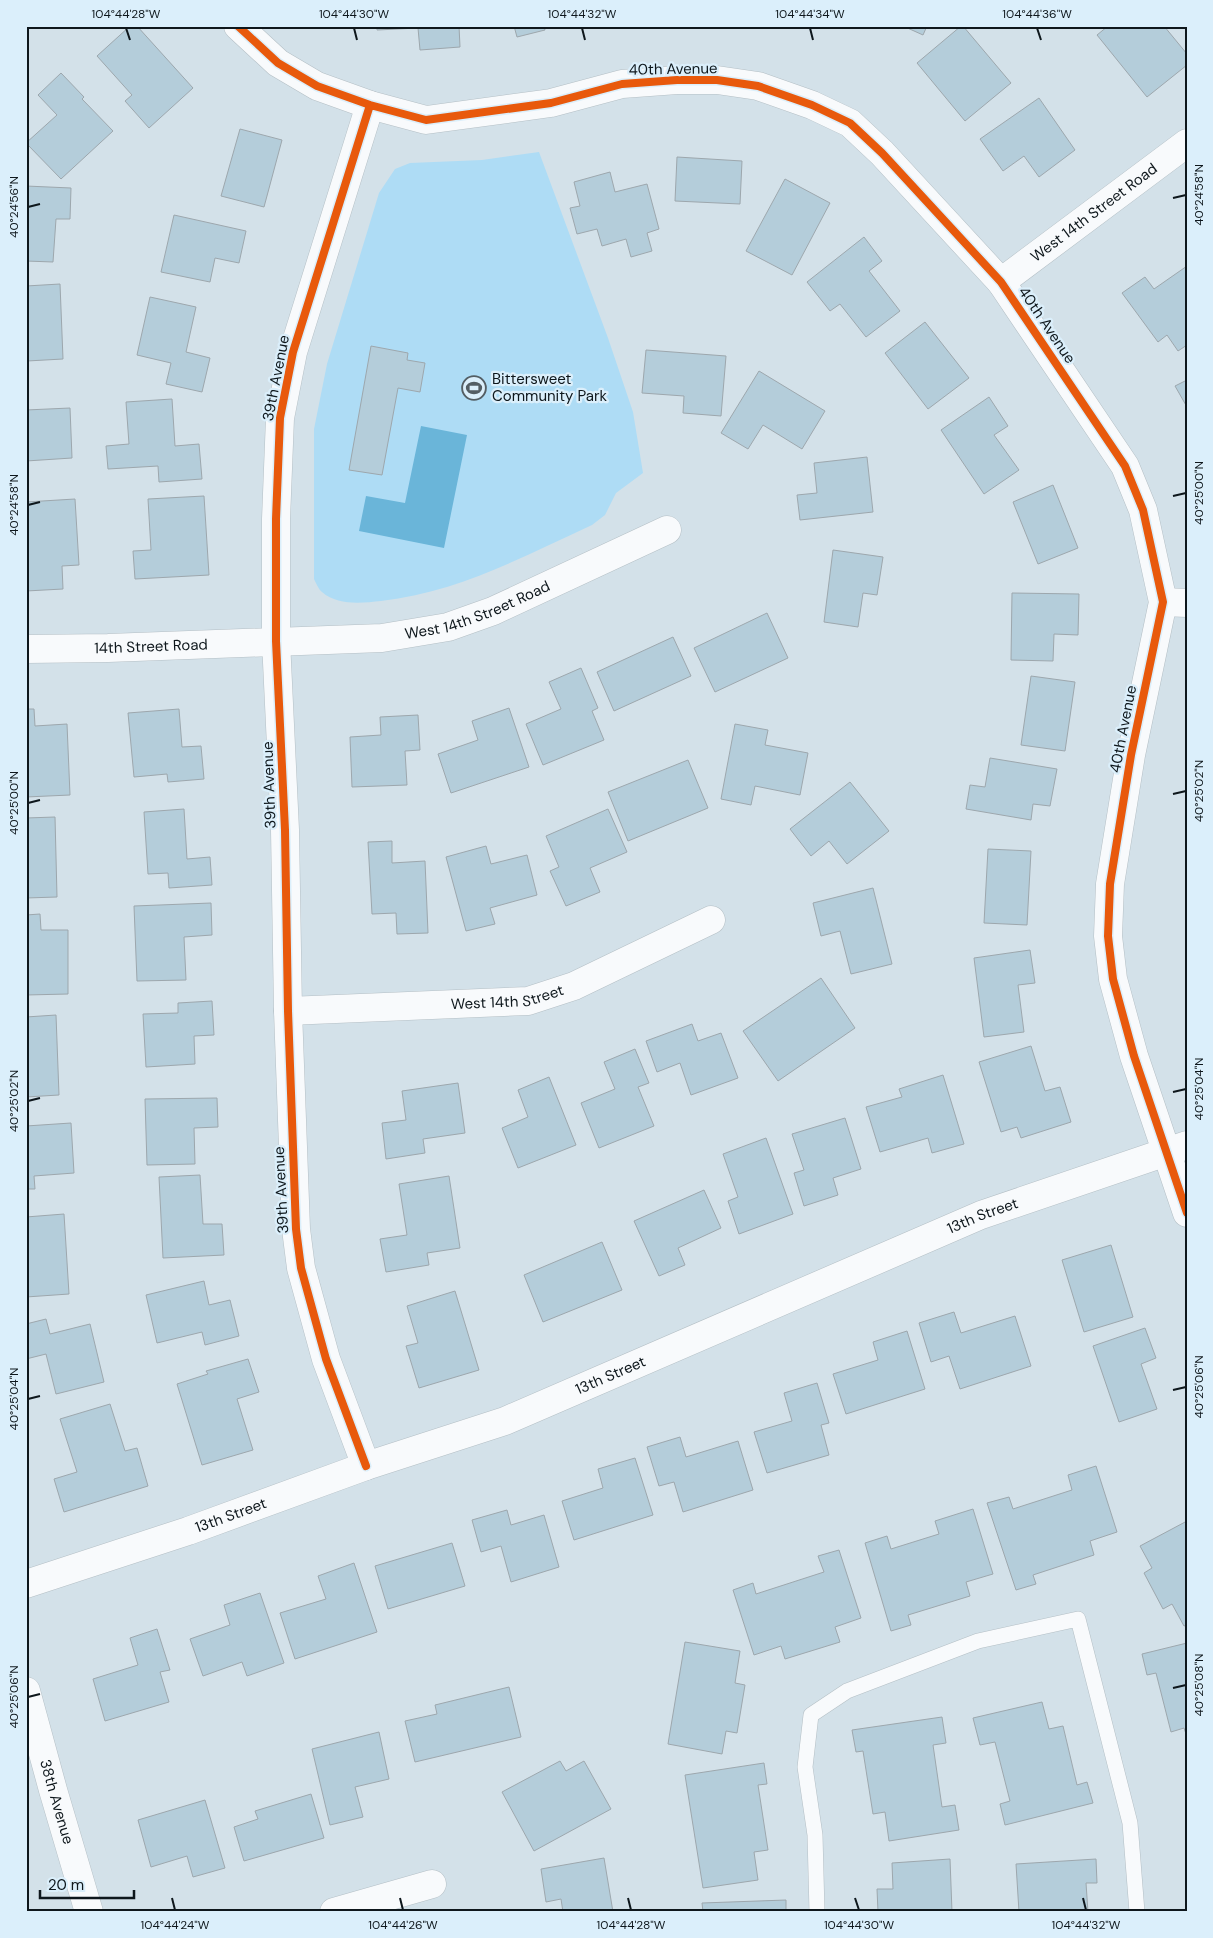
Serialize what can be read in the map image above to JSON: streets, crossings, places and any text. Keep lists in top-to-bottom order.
{
  "streets": {
    "street": [
      "40th Avenue",
      "West 14th Street Road",
      "39th Avenue",
      "14th Street Road",
      "West 14th Street",
      "13th Street",
      "38th Avenue"
    ]
  },
  "crossings": [
    ["40th Avenue", "West 14th Street Road"],
    ["40th Avenue", "39th Avenue"],
    ["40th Avenue", "13th Street"],
    ["West 14th Street Road", "39th Avenue"],
    ["West 14th Street Road", "14th Street Road"],
    ["39th Avenue", "14th Street Road"],
    ["39th Avenue", "West 14th Street"],
    ["39th Avenue", "13th Street"]
  ],
  "places": {
    "sports": ["Bittersweet Community Park"]
  },
  "scale_bar": "20 m",
  "coordinates": [
    "104°44'28\"W",
    "104°44'30\"W",
    "104°44'32\"W",
    "104°44'34\"W",
    "104°44'36\"W",
    "40°24'58\"N",
    "40°24'56\"N",
    "40°25'00\"N",
    "40°25'02\"N",
    "40°25'04\"N",
    "40°25'06\"N",
    "40°25'08\"N",
    "104°44'24\"W",
    "104°44'26\"W"
  ]
}
